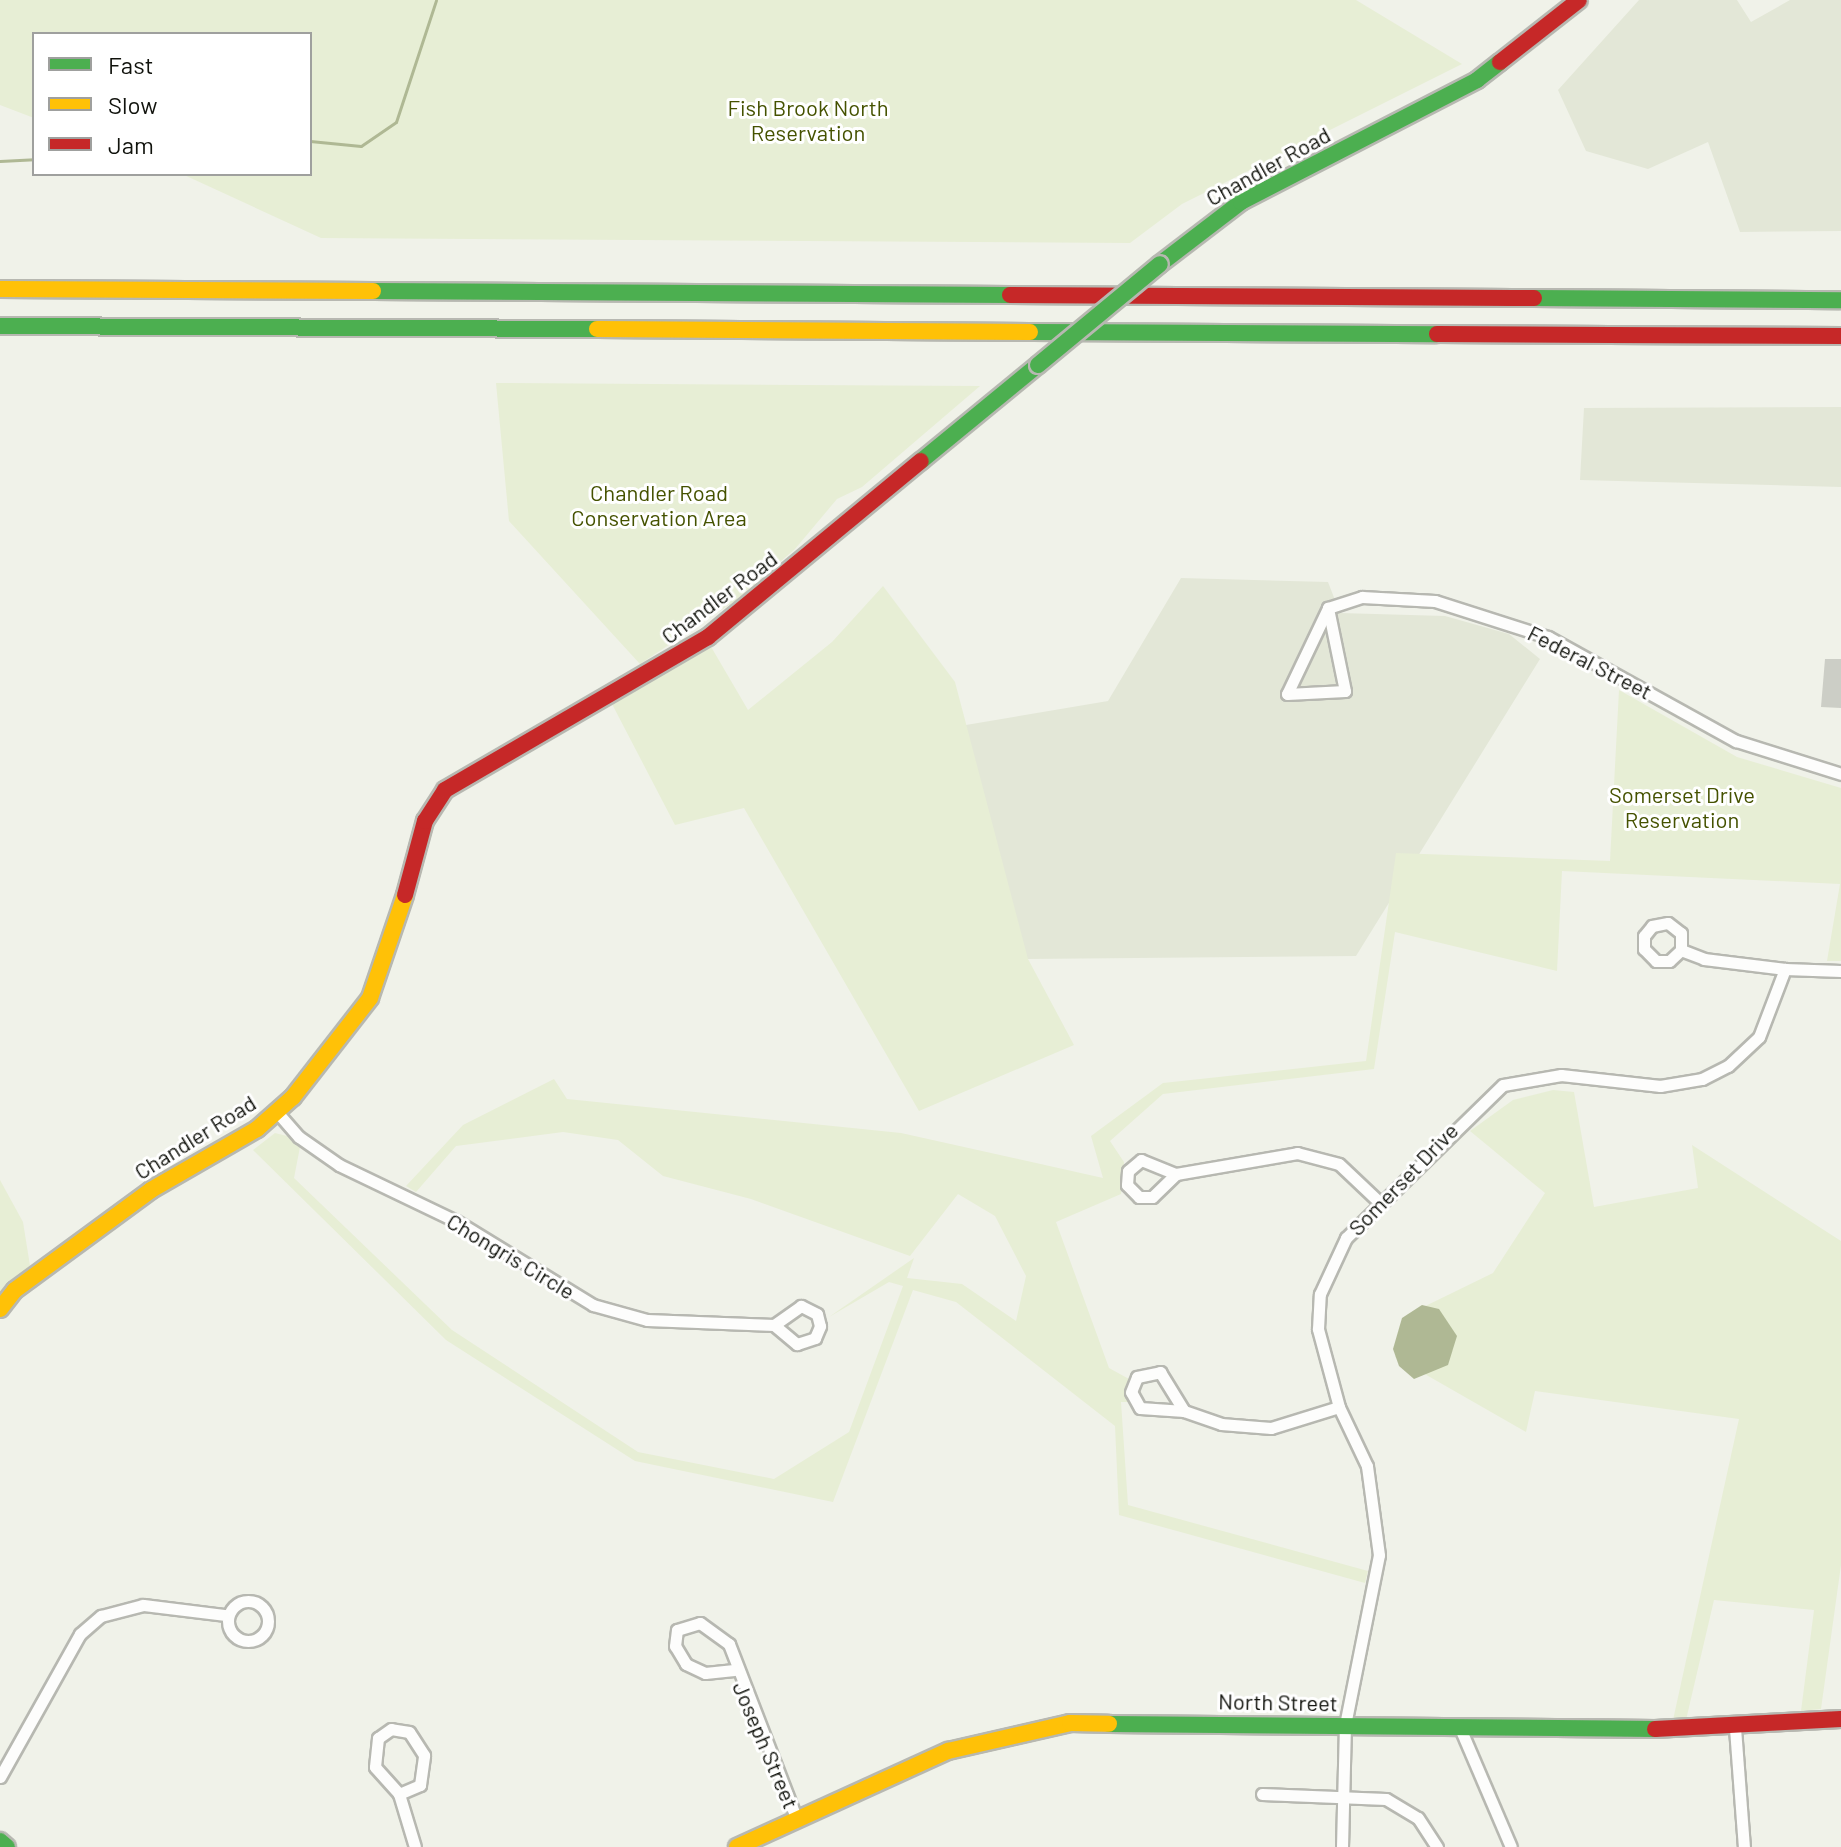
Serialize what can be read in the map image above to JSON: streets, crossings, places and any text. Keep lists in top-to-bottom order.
{
  "streets": {
    "main road": ["Chandler Road", "North Street"],
    "street": [
      "Federal Street",
      "Somerset Drive",
      "Chongris Circle",
      "Joseph Street"
    ]
  },
  "crossings": [
    ["Chandler Road", "Chongris Circle"],
    ["Somerset Drive", "North Street"],
    ["North Street", "Joseph Street"]
  ],
  "parks": ["Fish Brook North Reservation", "Chandler Road Conservation Area", "Somerset Drive Reservation"],
  "legend": ["Fast", "Slow", "Jam"]
}
